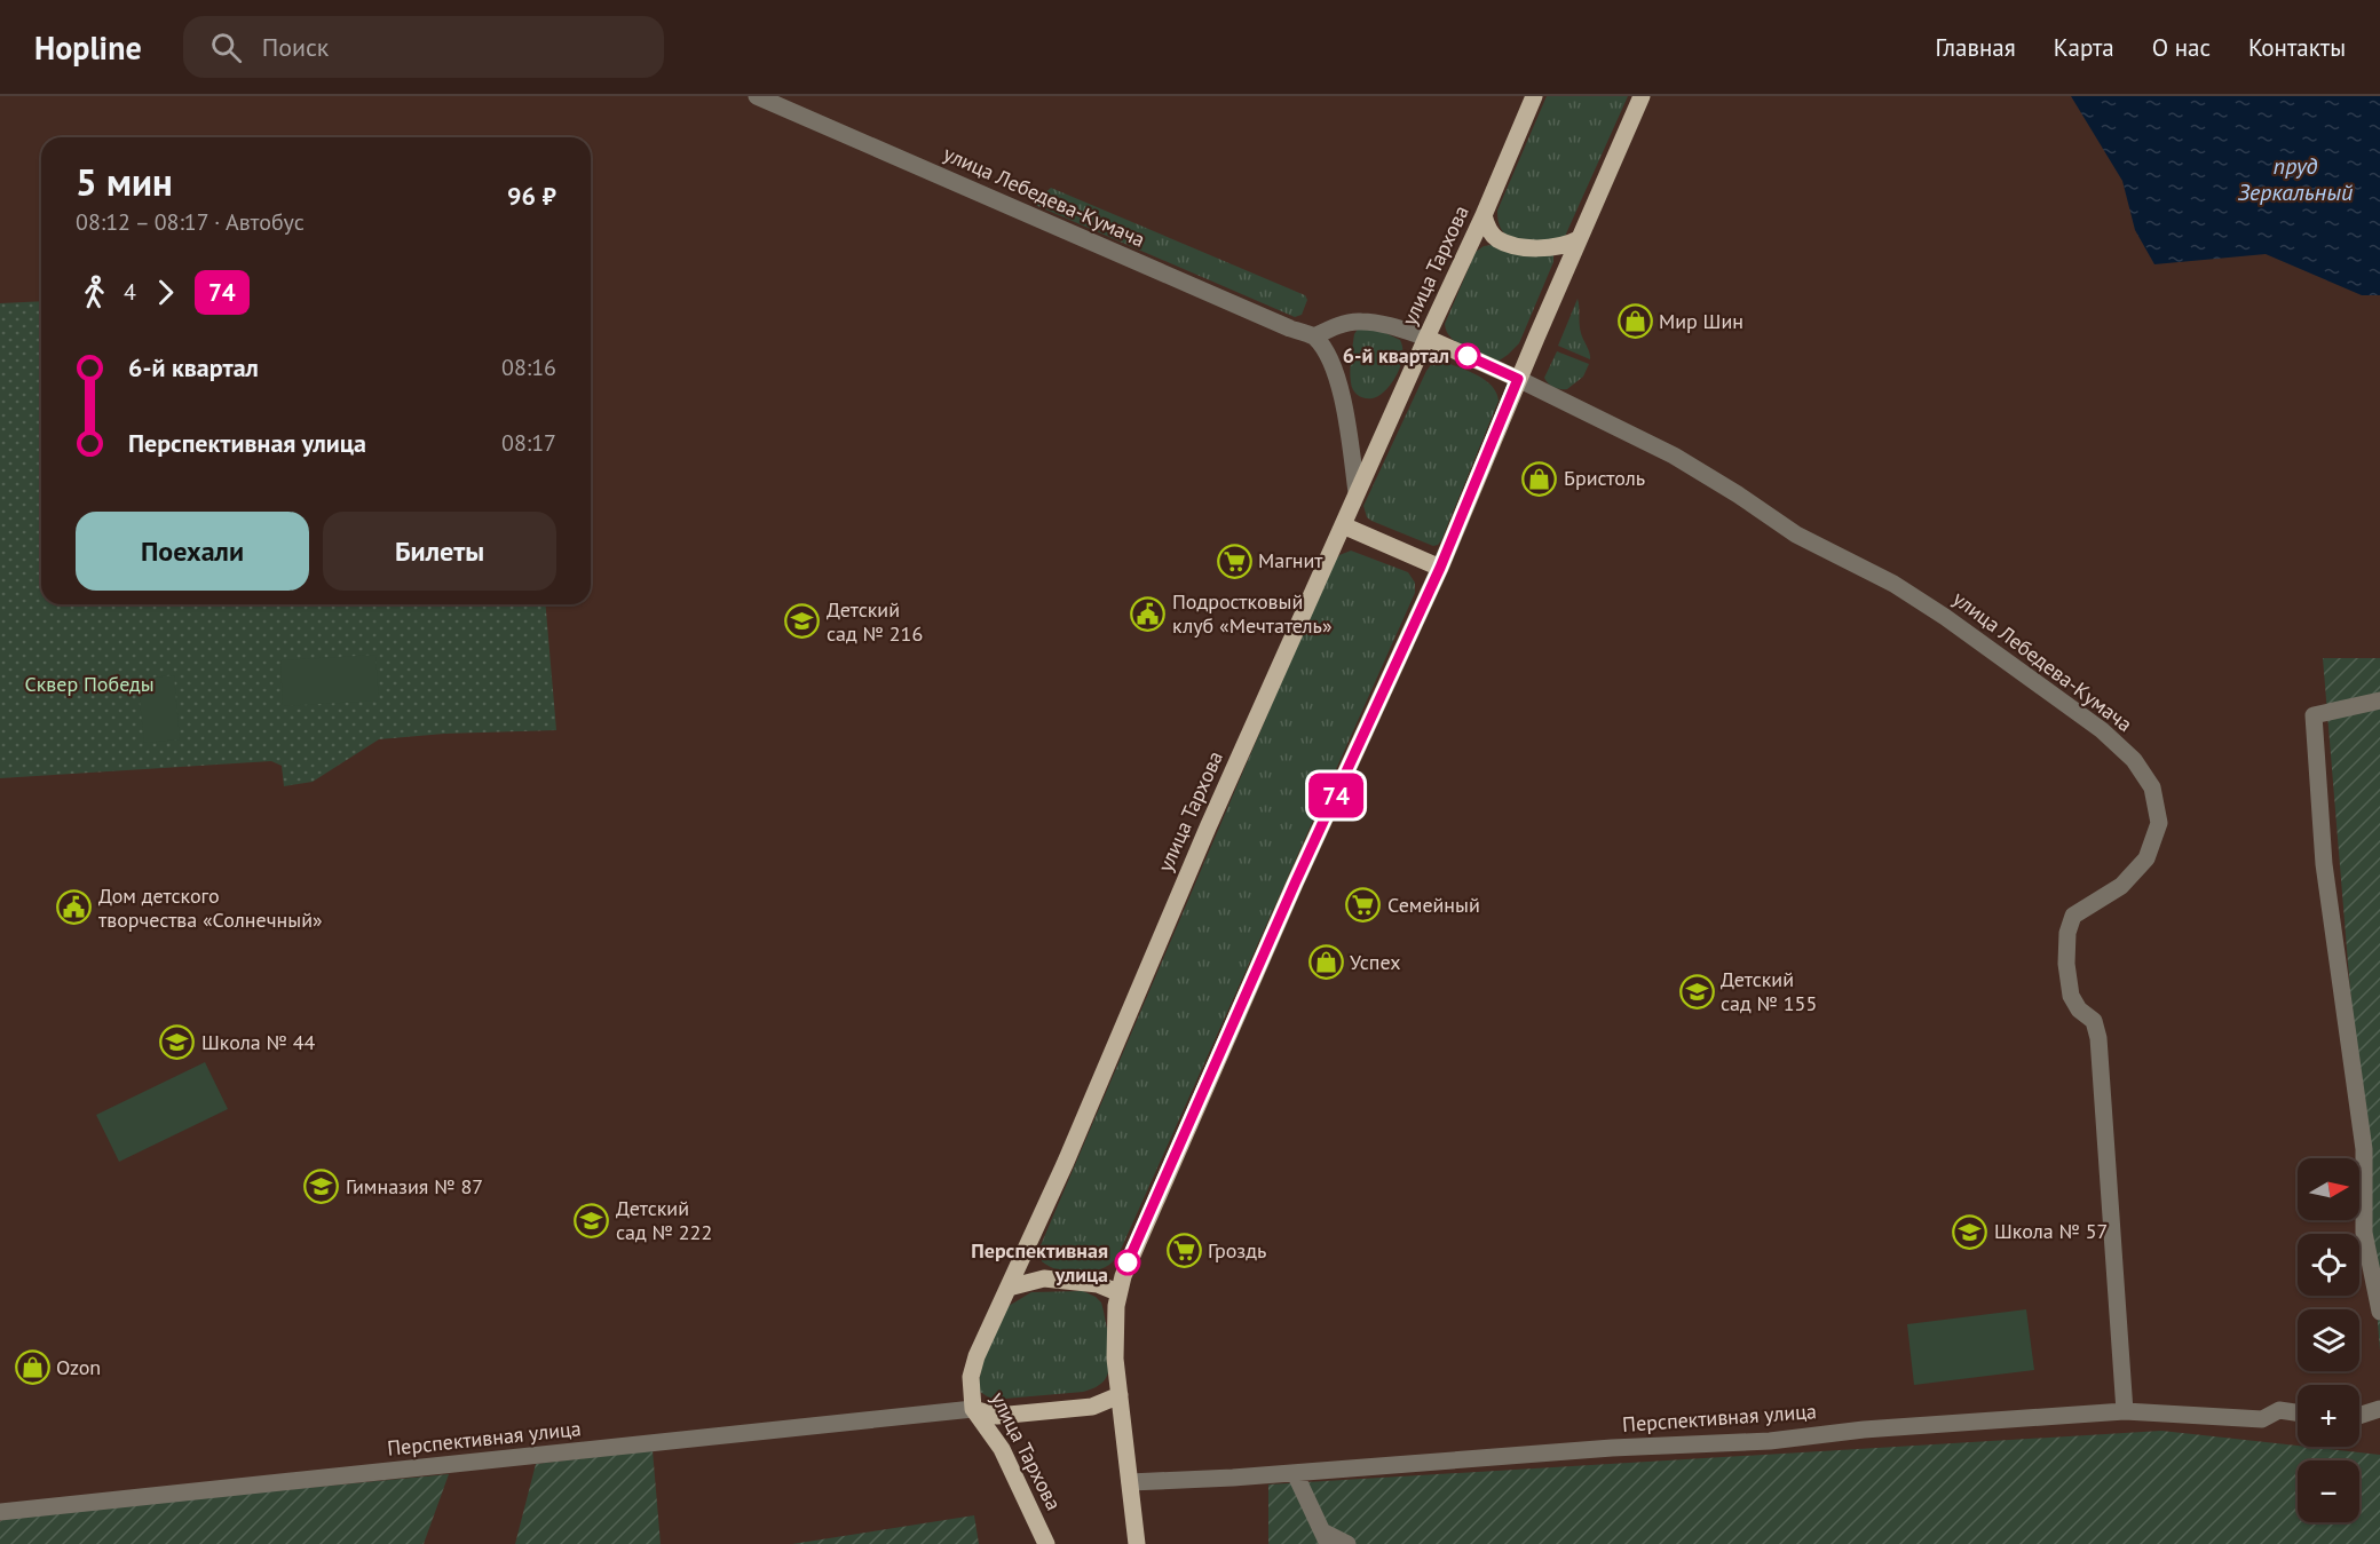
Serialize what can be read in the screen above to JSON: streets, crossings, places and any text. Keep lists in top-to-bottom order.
{
  "streets": {
    "main road": ["улица Тархова"],
    "street": ["улица Лебедева-Кумача", "Перспективная улица"]
  },
  "crossings": [
    ["улица Лебедева-Кумача", "Перспективная улица"],
    ["улица Тархова", "Перспективная улица"]
  ],
  "water": ["пруд Зеркальный"],
  "parks": ["Сквер Победы"],
  "places": {
    "shop": [
      "Мир Шин",
      "Бристоль",
      "Успех",
      "Ozon"
    ],
    "other": ["6-й квартал", "Перспективная улица"],
    "supermarket": ["Магнит", "Семейный", "Гроздь"],
    "public building": ["Подростковый клуб «Мечтатель»", "Дом детского творчества «Солнечный»"],
    "school or university": [
      "Детский сад № 216",
      "Детский сад № 155",
      "Школа № 44",
      "Гимназия № 87",
      "Детский сад № 222",
      "Школа № 57"
    ]
  },
  "lines": ["bus line 74"],
  "north": "right",
  "page": {
    "header": "Hopline",
    "search": "Поиск",
    "nav": [
      "Главная",
      "Карта",
      "О нас",
      "Контакты"
    ],
    "on_map": "74",
    "heading": ["5 мин", "08:12 – 08:17 · Автобус", "96 ₽"],
    "legs": ["4", "74"],
    "list": [
      {
        "name": "6-й квартал",
        "value": "08:16"
      },
      {
        "name": "Перспективная улица",
        "value": "08:17"
      }
    ],
    "buttons": ["Поехали", "Билеты"],
    "map_buttons": ["+", "−"]
  }
}
